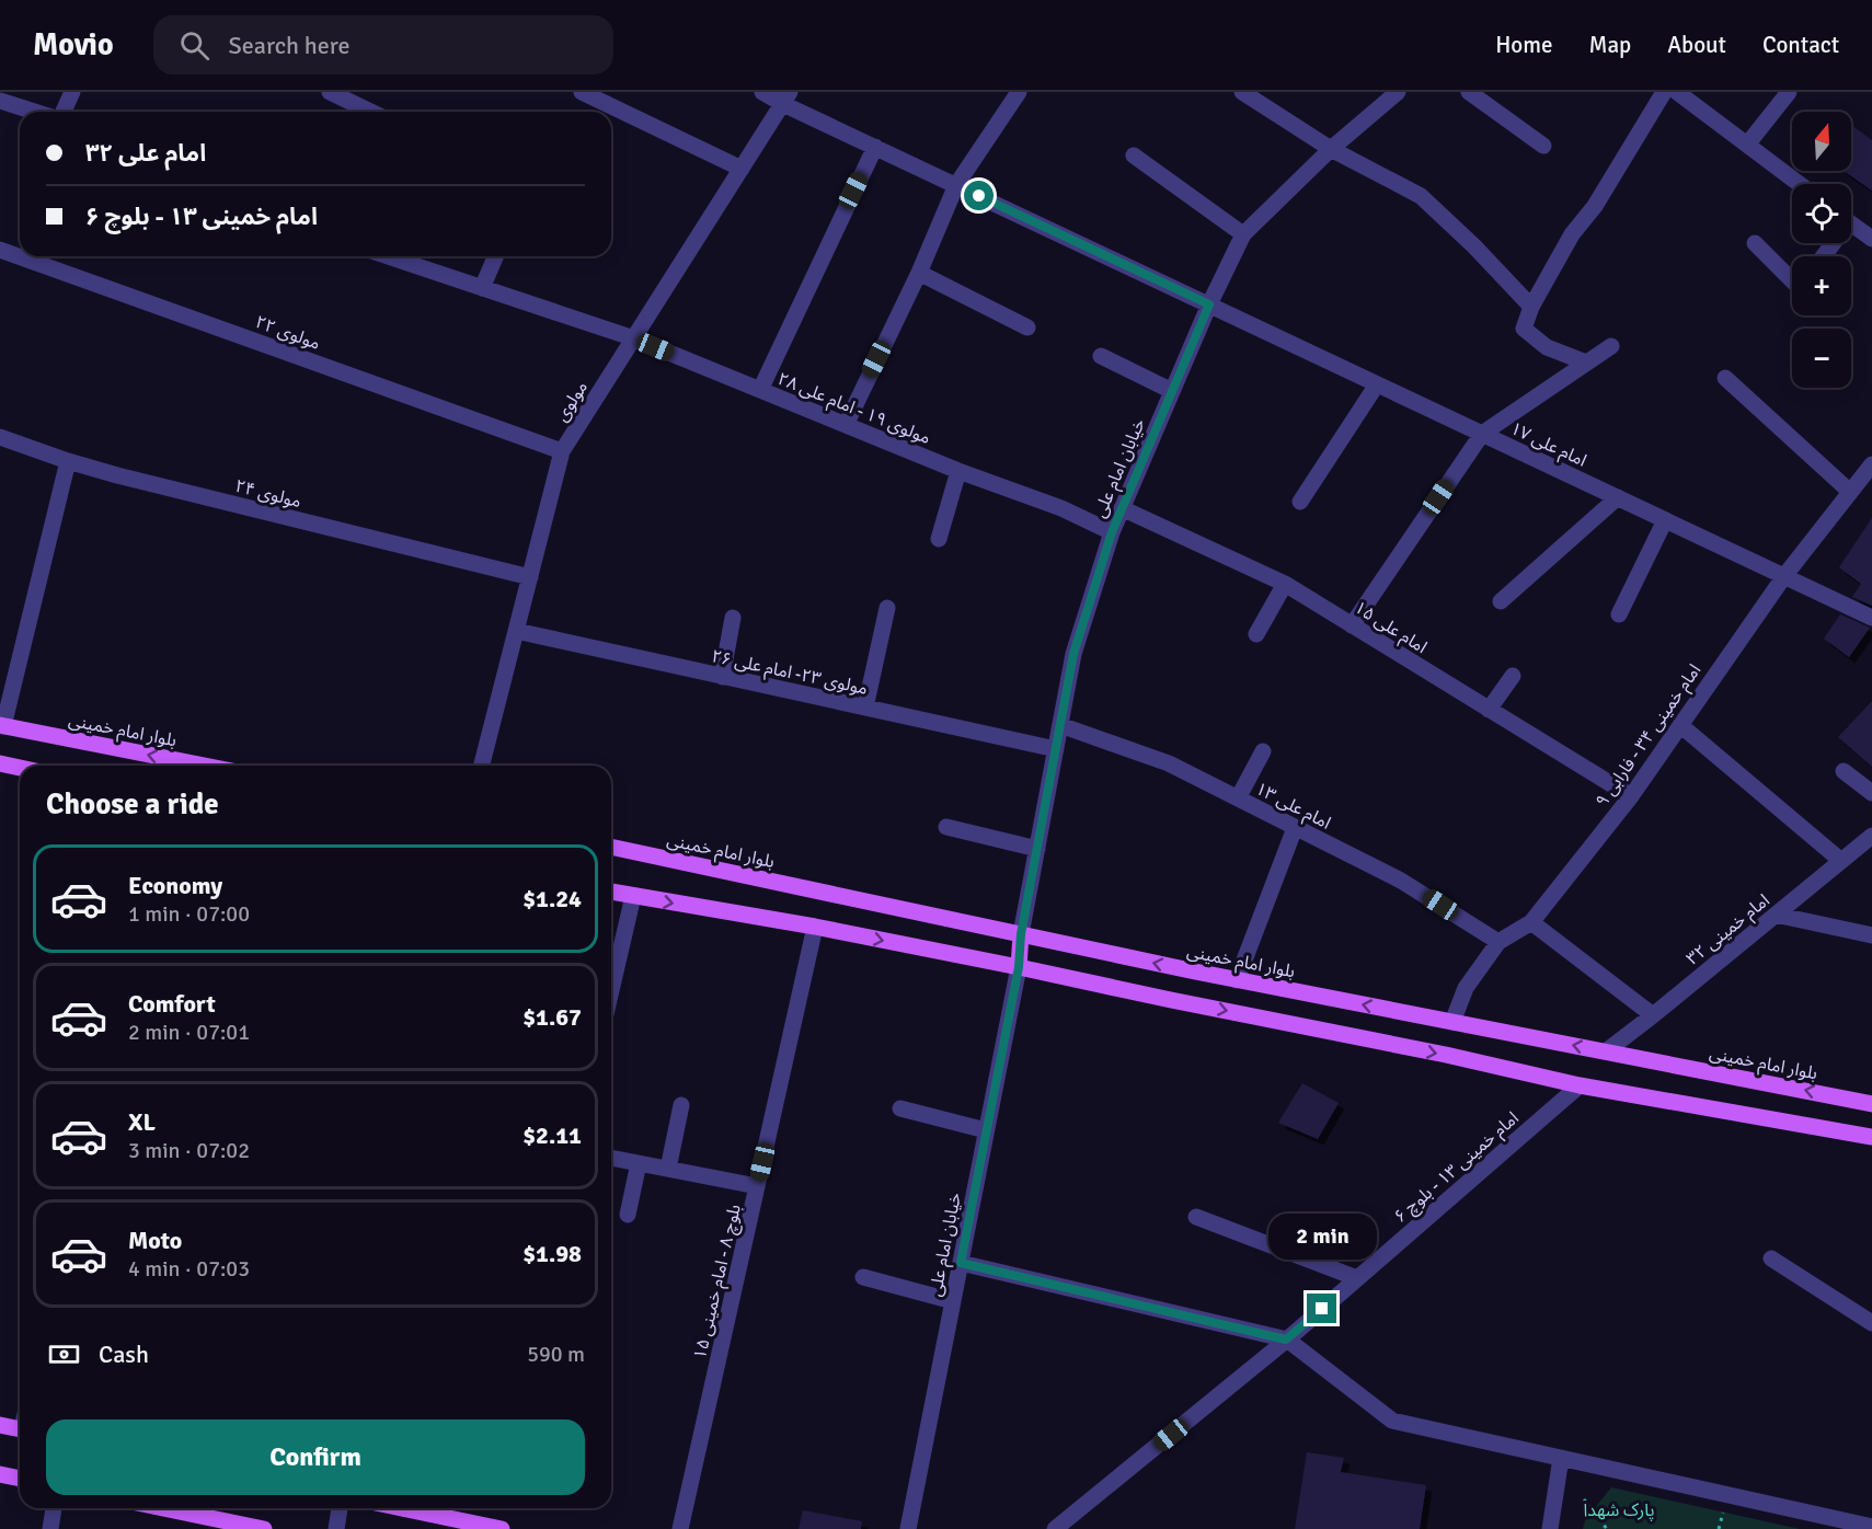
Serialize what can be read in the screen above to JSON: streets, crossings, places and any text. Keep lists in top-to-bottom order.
{
  "streets": {
    "main road": ["بلوار امام خمینی"],
    "street": [
      "مولوی ۲۲",
      "مولوی",
      "مولوی ۱۹ - امام علی ۲۸",
      "امام علی ۱۷",
      "خیابان امام علی",
      "مولوی ۲۴",
      "امام علی ۱۵",
      "مولوی ۲۳- امام علی ۲۶",
      "امام خمینی ۳۴ - فارابی ۹",
      "امام علی ۱۳",
      "امام خمینی ۳۲",
      "امام خمینی ۱۳ - بلوچ ۶",
      "بلوچ ۸ - امام خمینی ۱۵"
    ]
  },
  "crossings": [
    ["مولوی ۲۲", "مولوی"],
    ["مولوی", "مولوی ۱۹ - امام علی ۲۸"],
    ["مولوی", "امام علی ۱۷"],
    ["مولوی", "مولوی ۲۴"],
    ["مولوی", "مولوی ۲۳- امام علی ۲۶"],
    ["مولوی ۱۹ - امام علی ۲۸", "خیابان امام علی"],
    ["امام علی ۱۷", "خیابان امام علی"],
    ["امام علی ۱۷", "امام خمینی ۳۴ - فارابی ۹"],
    ["خیابان امام علی", "امام علی ۱۵"],
    ["خیابان امام علی", "مولوی ۲۳- امام علی ۲۶"],
    ["خیابان امام علی", "بلوار امام خمینی"],
    ["خیابان امام علی", "امام علی ۱۳"],
    ["امام علی ۱۵", "امام خمینی ۳۴ - فارابی ۹"],
    ["بلوار امام خمینی", "امام خمینی ۳۴ - فارابی ۹"],
    ["بلوار امام خمینی", "امام خمینی ۳۲"],
    ["امام خمینی ۳۴ - فارابی ۹", "امام علی ۱۳"]
  ],
  "parks": ["پارک شهدا"],
  "north": "top",
  "page": {
    "header": "Movio",
    "search": "Search here",
    "nav": [
      "Home",
      "Map",
      "About",
      "Contact"
    ],
    "map_buttons": ["+", "−"],
    "banner": ["امام علی ۳۲", "امام خمینی ۱۳ - بلوچ ۶"],
    "heading": "Choose a ride",
    "list": [
      {
        "name": "Economy",
        "note": "1 min · 07:00",
        "value": "$1.24"
      },
      {
        "name": "Comfort",
        "note": "2 min · 07:01",
        "value": "$1.67"
      },
      {
        "name": "XL",
        "note": "3 min · 07:02",
        "value": "$2.11"
      },
      {
        "name": "Moto",
        "note": "4 min · 07:03",
        "value": "$1.98"
      }
    ],
    "bubble": "2 min",
    "pay": ["Cash", "590 m"],
    "buttons": "Confirm"
  }
}
